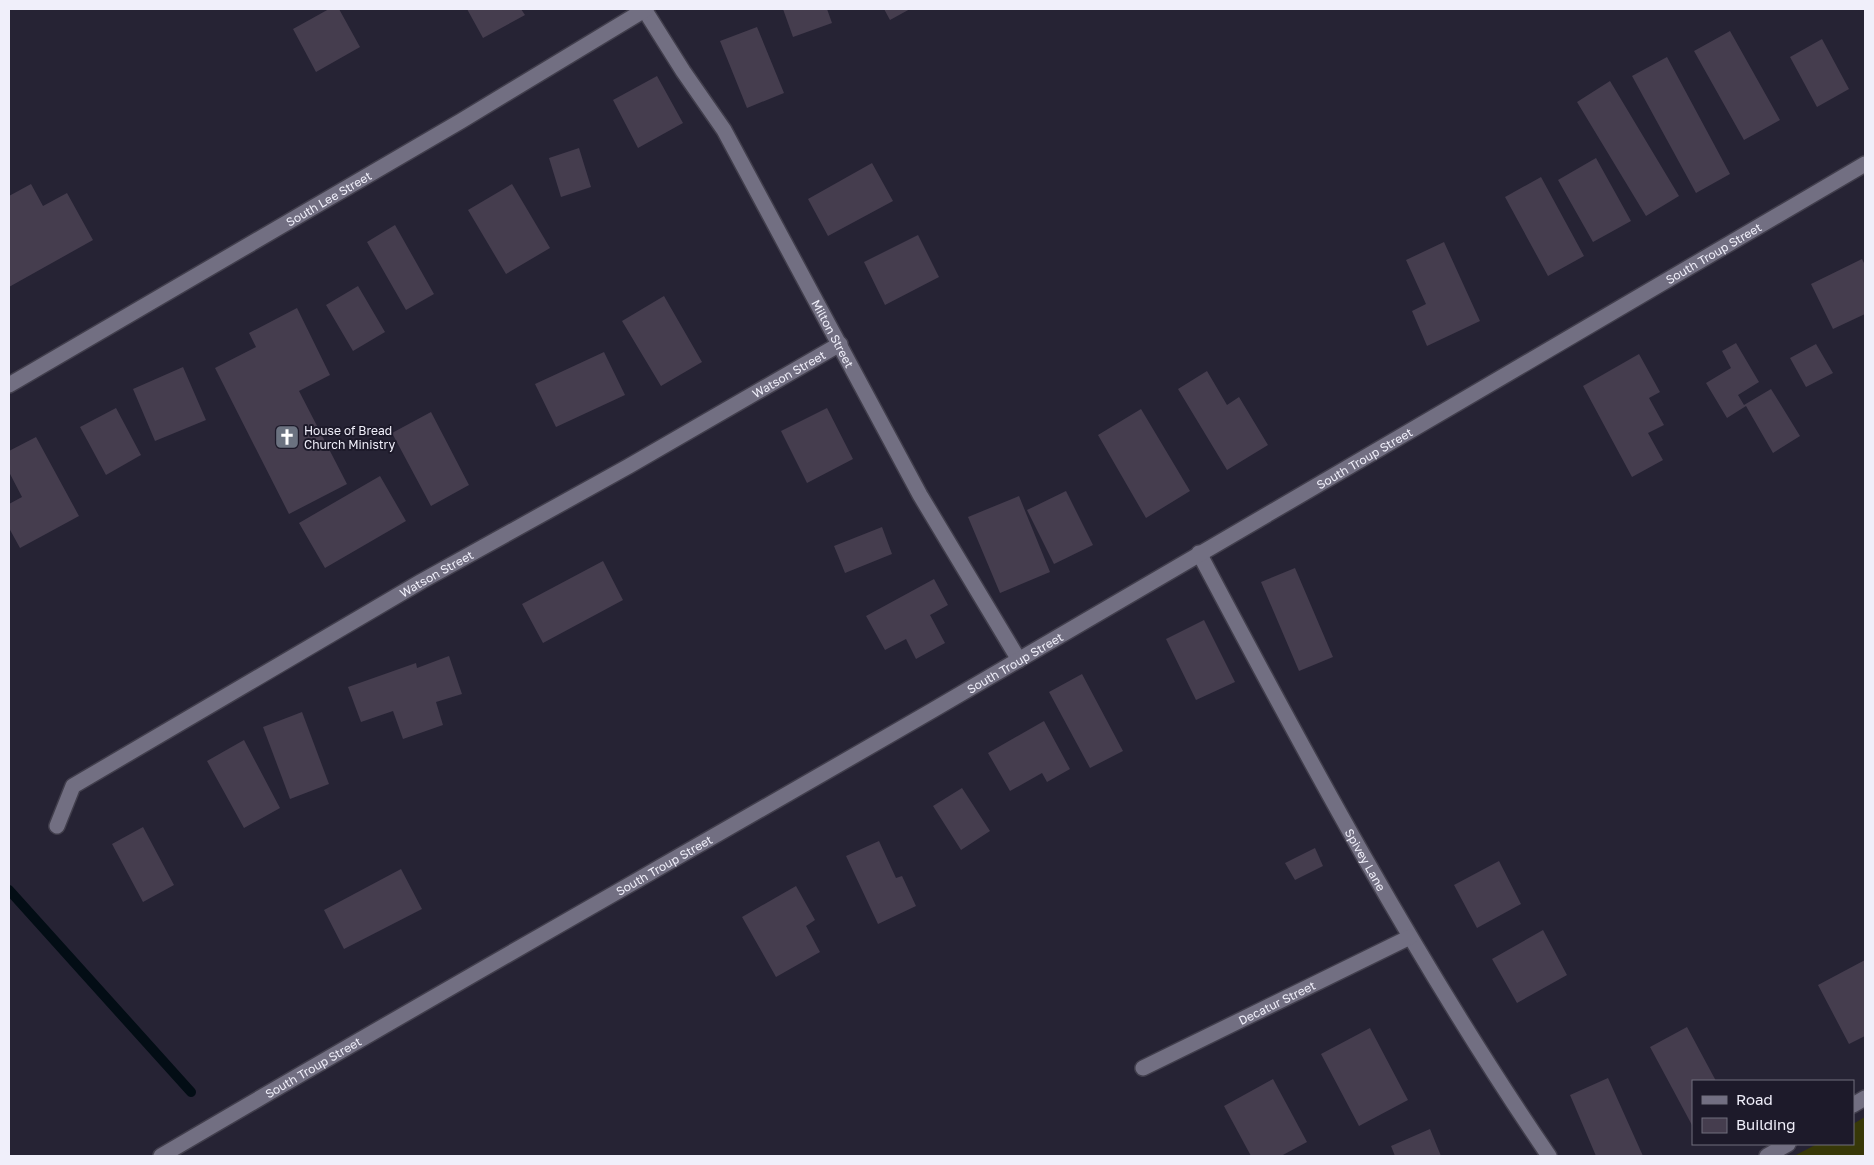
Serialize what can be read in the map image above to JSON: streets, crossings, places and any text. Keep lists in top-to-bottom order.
{
  "streets": {
    "street": [
      "South Lee Street",
      "South Troup Street",
      "Milton Street",
      "Watson Street",
      "Spivey Lane",
      "Decatur Street"
    ]
  },
  "crossings": [
    ["South Lee Street", "Milton Street"],
    ["South Troup Street", "Milton Street"],
    ["South Troup Street", "Spivey Lane"],
    ["Milton Street", "Watson Street"],
    ["Spivey Lane", "Decatur Street"]
  ],
  "places": {
    "church": ["House of Bread Church Ministry"]
  },
  "legend": ["Road", "Building"]
}
